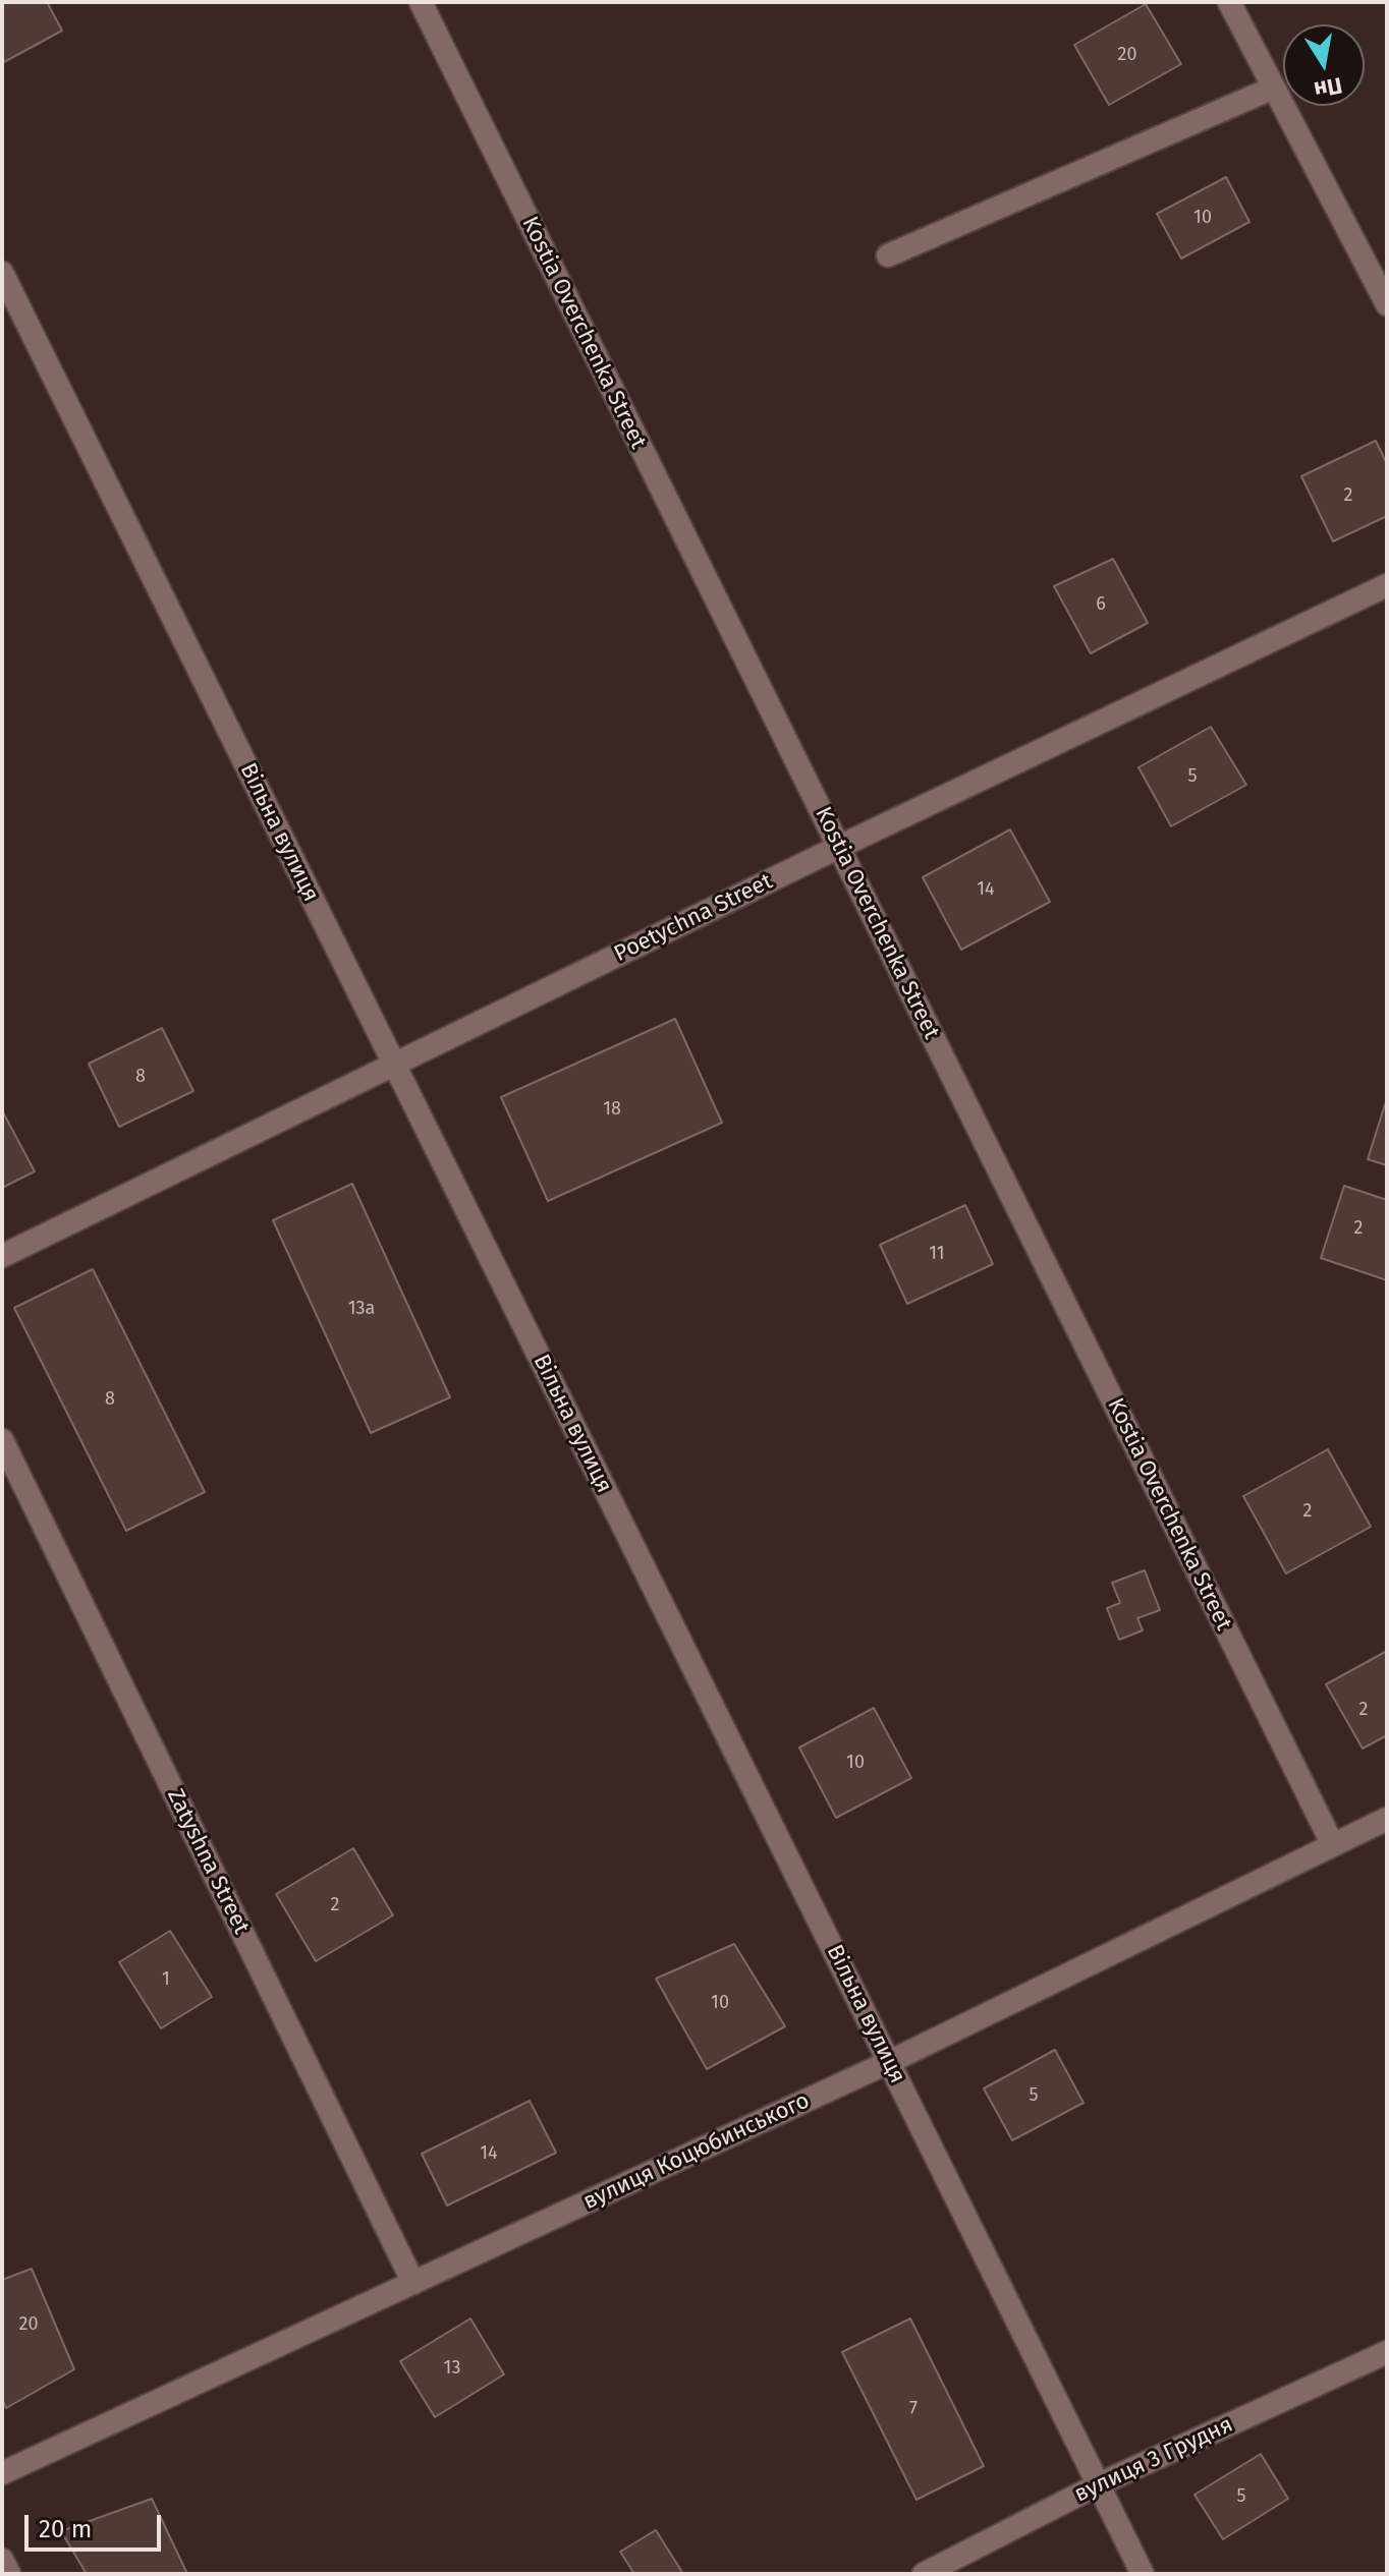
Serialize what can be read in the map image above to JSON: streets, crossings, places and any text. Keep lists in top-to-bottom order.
{
  "streets": {
    "street": [
      "Kostia Overchenka Street",
      "Вільна вулиця",
      "Poetychna Street",
      "Zatyshna Street",
      "вулиця Коцюбинського",
      "вулиця 3 Грудня"
    ]
  },
  "crossings": [
    ["Kostia Overchenka Street", "Poetychna Street"],
    ["Kostia Overchenka Street", "вулиця Коцюбинського"],
    ["Вільна вулиця", "Poetychna Street"],
    ["Вільна вулиця", "вулиця Коцюбинського"],
    ["Вільна вулиця", "вулиця 3 Грудня"],
    ["Zatyshna Street", "вулиця Коцюбинського"]
  ],
  "house_numbers": [
    "20",
    "10",
    "2",
    "6",
    "5",
    "14",
    "8",
    "18",
    "2",
    "11",
    "13а",
    "8",
    "2",
    "2",
    "10",
    "2",
    "1",
    "10",
    "5",
    "14",
    "20",
    "13",
    "7",
    "5"
  ],
  "scale_bar": "20 m",
  "north": "bottom"
}
